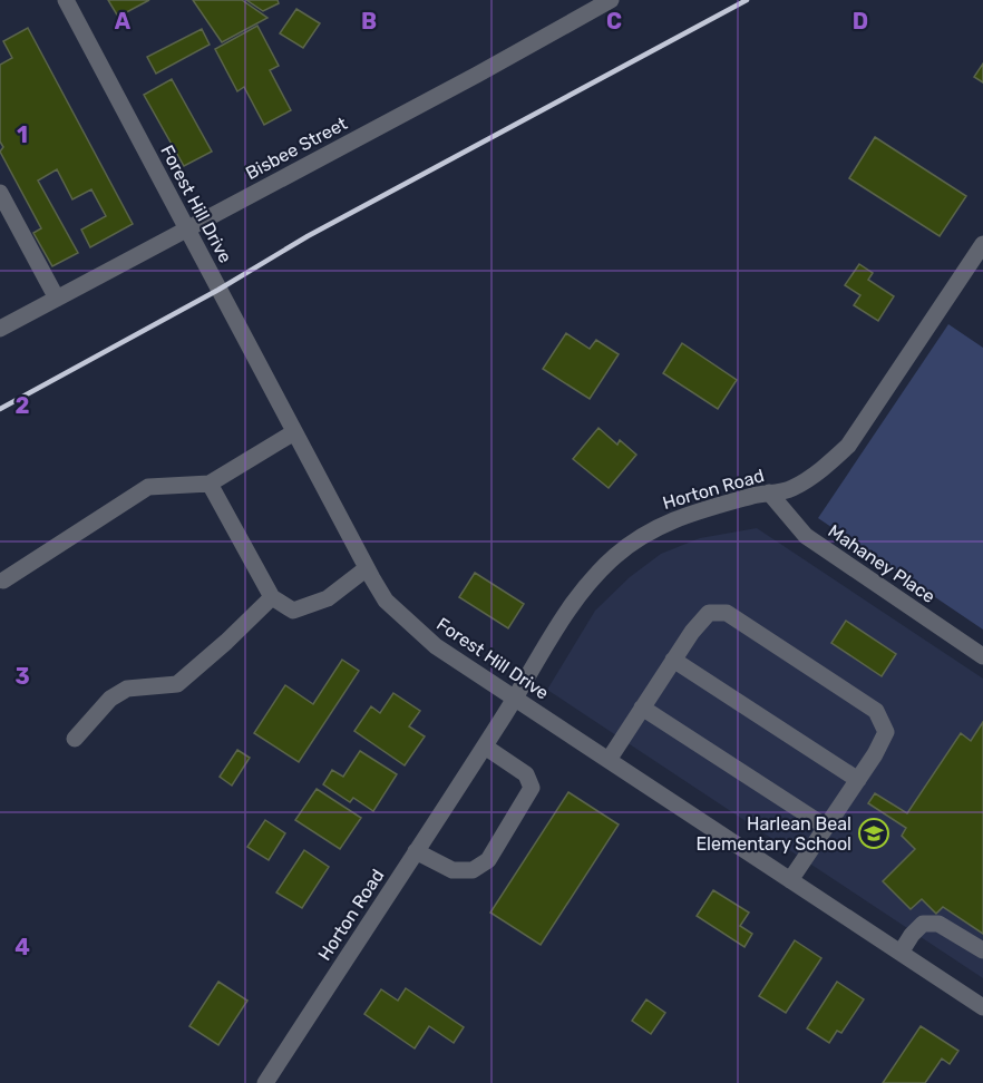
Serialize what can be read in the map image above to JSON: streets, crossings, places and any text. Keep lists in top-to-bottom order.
{
  "streets": {
    "street": [
      "Bisbee Street",
      "Forest Hill Drive",
      "Horton Road",
      "Mahaney Place"
    ]
  },
  "crossings": [
    ["Bisbee Street", "Forest Hill Drive"],
    ["Forest Hill Drive", "Horton Road"],
    ["Horton Road", "Mahaney Place"]
  ],
  "places": {
    "school or university": ["Harlean Beal Elementary School"]
  },
  "grid": {
    "columns": [
      "A",
      "B",
      "C",
      "D"
    ],
    "rows": [
      "1",
      "2",
      "3",
      "4"
    ]
  }
}
